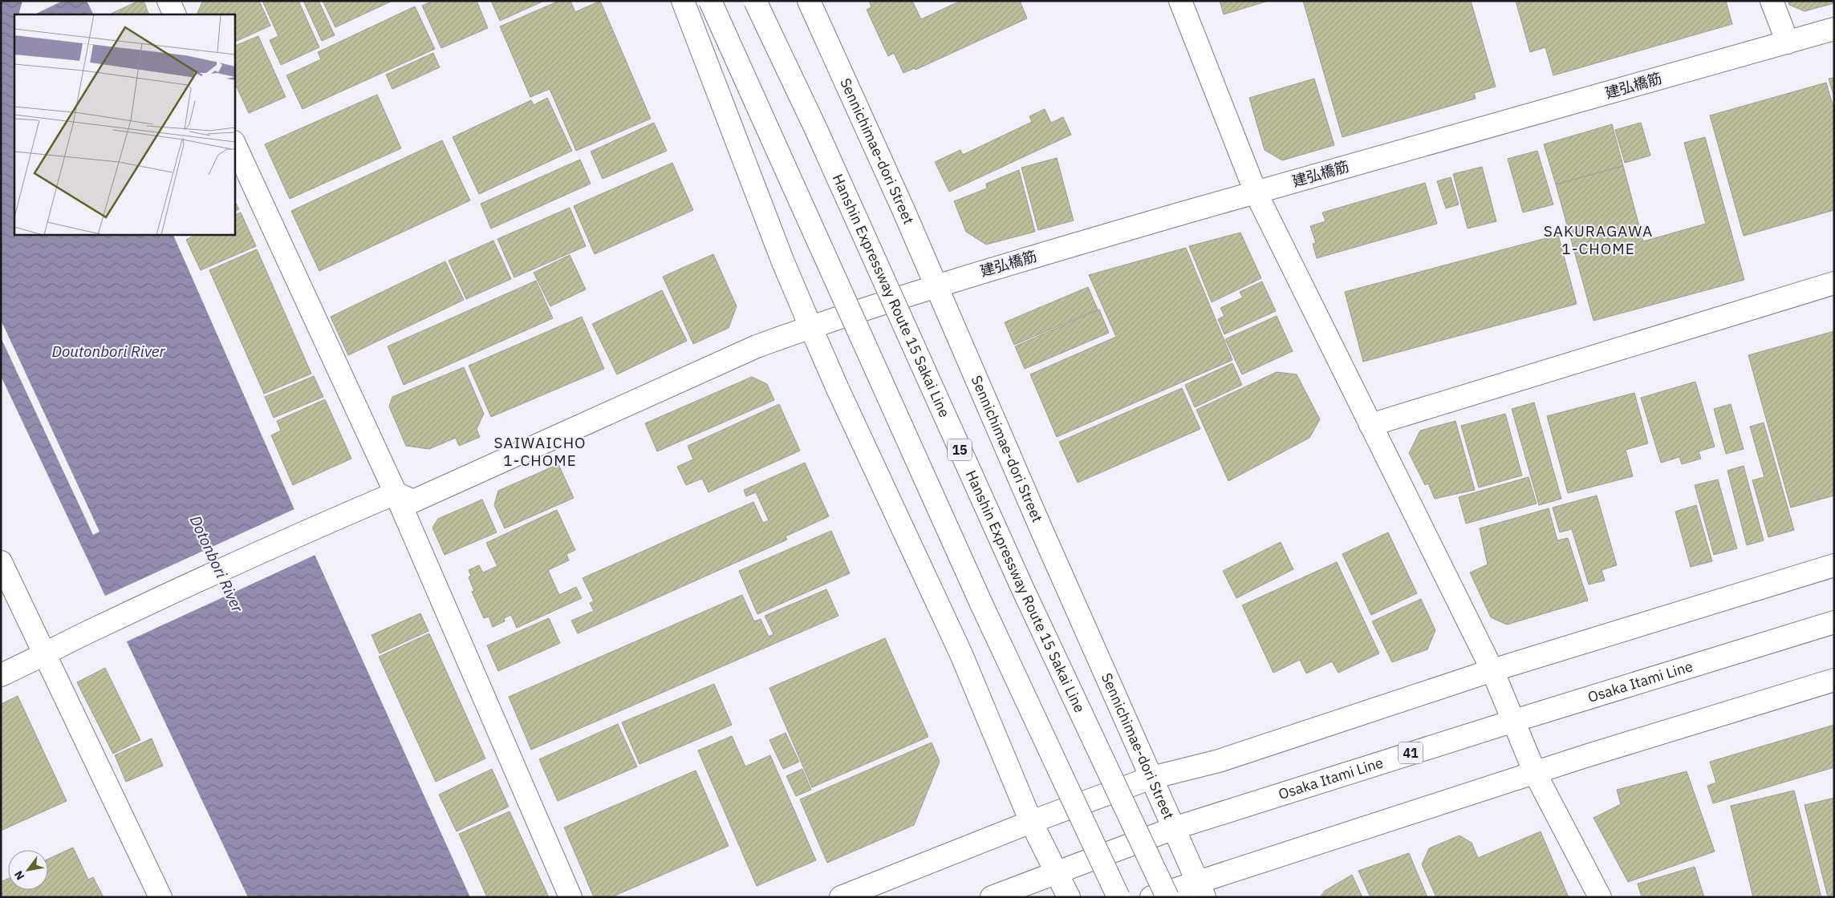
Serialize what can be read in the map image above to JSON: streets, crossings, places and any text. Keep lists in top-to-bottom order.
{
  "streets": {
    "main road": [
      "建弘橋筋",
      "Sennichimae-dori Street",
      "Hanshin Expressway Route 15 Sakai Line",
      "15",
      "Osaka Itami Line",
      "41"
    ]
  },
  "crossings": [
    ["建弘橋筋", "Sennichimae-dori Street"],
    ["Sennichimae-dori Street", "Osaka Itami Line"]
  ],
  "districts": ["SAKURAGAWA 1-CHOME", "SAIWAICHO 1-CHOME"],
  "water": ["Doutonbori River", "Dotonbori River"],
  "north": "bottom left"
}
